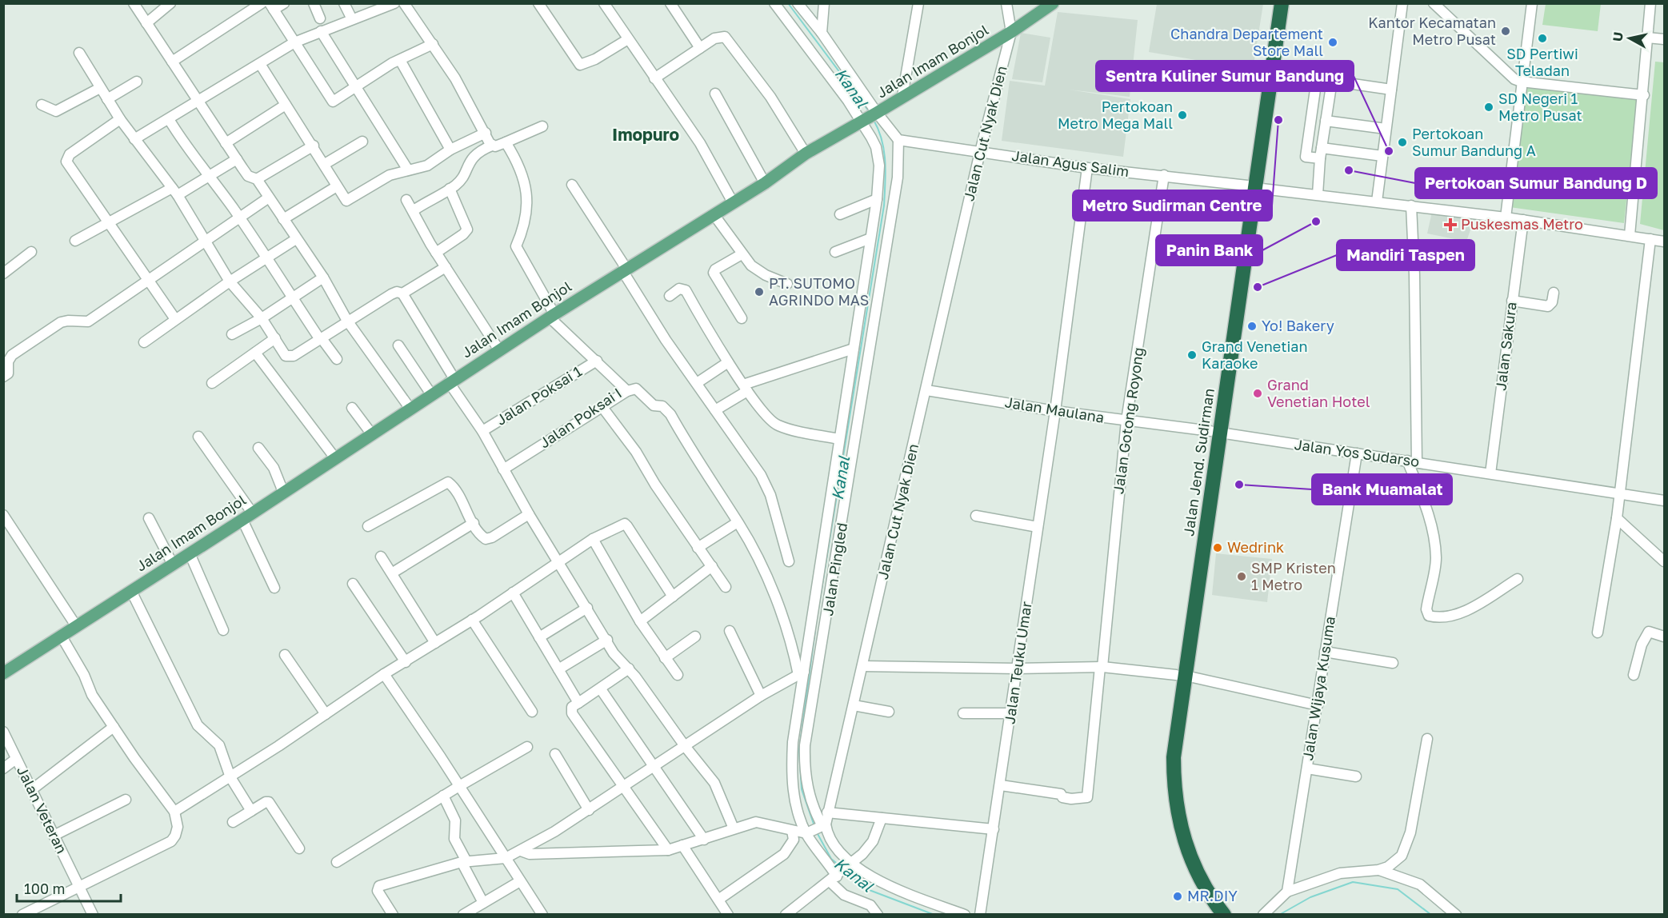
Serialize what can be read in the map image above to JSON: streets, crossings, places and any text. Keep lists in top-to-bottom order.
{
  "streets": {
    "highway": ["Jalan Jend. Sudirman"],
    "main road": ["Jalan Imam Bonjol"],
    "street": [
      "Jalan Cut Nyak Dien",
      "Jalan Agus Salim",
      "Jalan Sakura",
      "Jalan Poksai 1",
      "Jalan Maulana",
      "Jalan Poksai I",
      "Jalan Gotong Royong",
      "Jalan Yos Sudarso",
      "Jalan Pingled",
      "Jalan Teuku Umar",
      "Jalan Wijaya Kusuma",
      "Jalan Veteran"
    ]
  },
  "crossings": [
    ["Jalan Imam Bonjol", "Jalan Cut Nyak Dien"],
    ["Jalan Imam Bonjol", "Jalan Poksai I"],
    ["Jalan Cut Nyak Dien", "Jalan Agus Salim"],
    ["Jalan Cut Nyak Dien", "Jalan Maulana"],
    ["Jalan Cut Nyak Dien", "Jalan Pingled"],
    ["Jalan Agus Salim", "Jalan Sakura"],
    ["Jalan Agus Salim", "Jalan Gotong Royong"],
    ["Jalan Agus Salim", "Jalan Jend. Sudirman"],
    ["Jalan Agus Salim", "Jalan Pingled"],
    ["Jalan Agus Salim", "Jalan Teuku Umar"],
    ["Jalan Sakura", "Jalan Yos Sudarso"],
    ["Jalan Poksai 1", "Jalan Poksai I"],
    ["Jalan Maulana", "Jalan Gotong Royong"],
    ["Jalan Maulana", "Jalan Yos Sudarso"],
    ["Jalan Maulana", "Jalan Jend. Sudirman"],
    ["Jalan Maulana", "Jalan Teuku Umar"],
    ["Jalan Gotong Royong", "Jalan Teuku Umar"],
    ["Jalan Yos Sudarso", "Jalan Jend. Sudirman"],
    ["Jalan Yos Sudarso", "Jalan Wijaya Kusuma"]
  ],
  "districts": ["Imopuro"],
  "water": ["Kanal"],
  "places": {
    "other": [
      "Kantor Kecamatan Metro Pusat",
      "SD Pertiwi Teladan",
      "Chandra Departement Store Mall",
      "SD Negeri 1 Metro Pusat",
      "Pertokoan Metro Mega Mall",
      "Metro Sudirman Centre",
      "Pertokoan Sumur Bandung A",
      "Sentra Kuliner Sumur Bandung",
      "Pertokoan Sumur Bandung D",
      "Panin Bank",
      "Mandiri Taspen",
      "PT. SUTOMO AGRINDO MAS",
      "Yo! Bakery",
      "Grand Venetian Karaoke",
      "Grand Venetian Hotel",
      "Bank Muamalat",
      "Wedrink",
      "SMP Kristen 1 Metro",
      "MR.DIY"
    ],
    "health": ["Puskesmas Metro"]
  },
  "scale_bar": "100 m",
  "north": "left"
}
